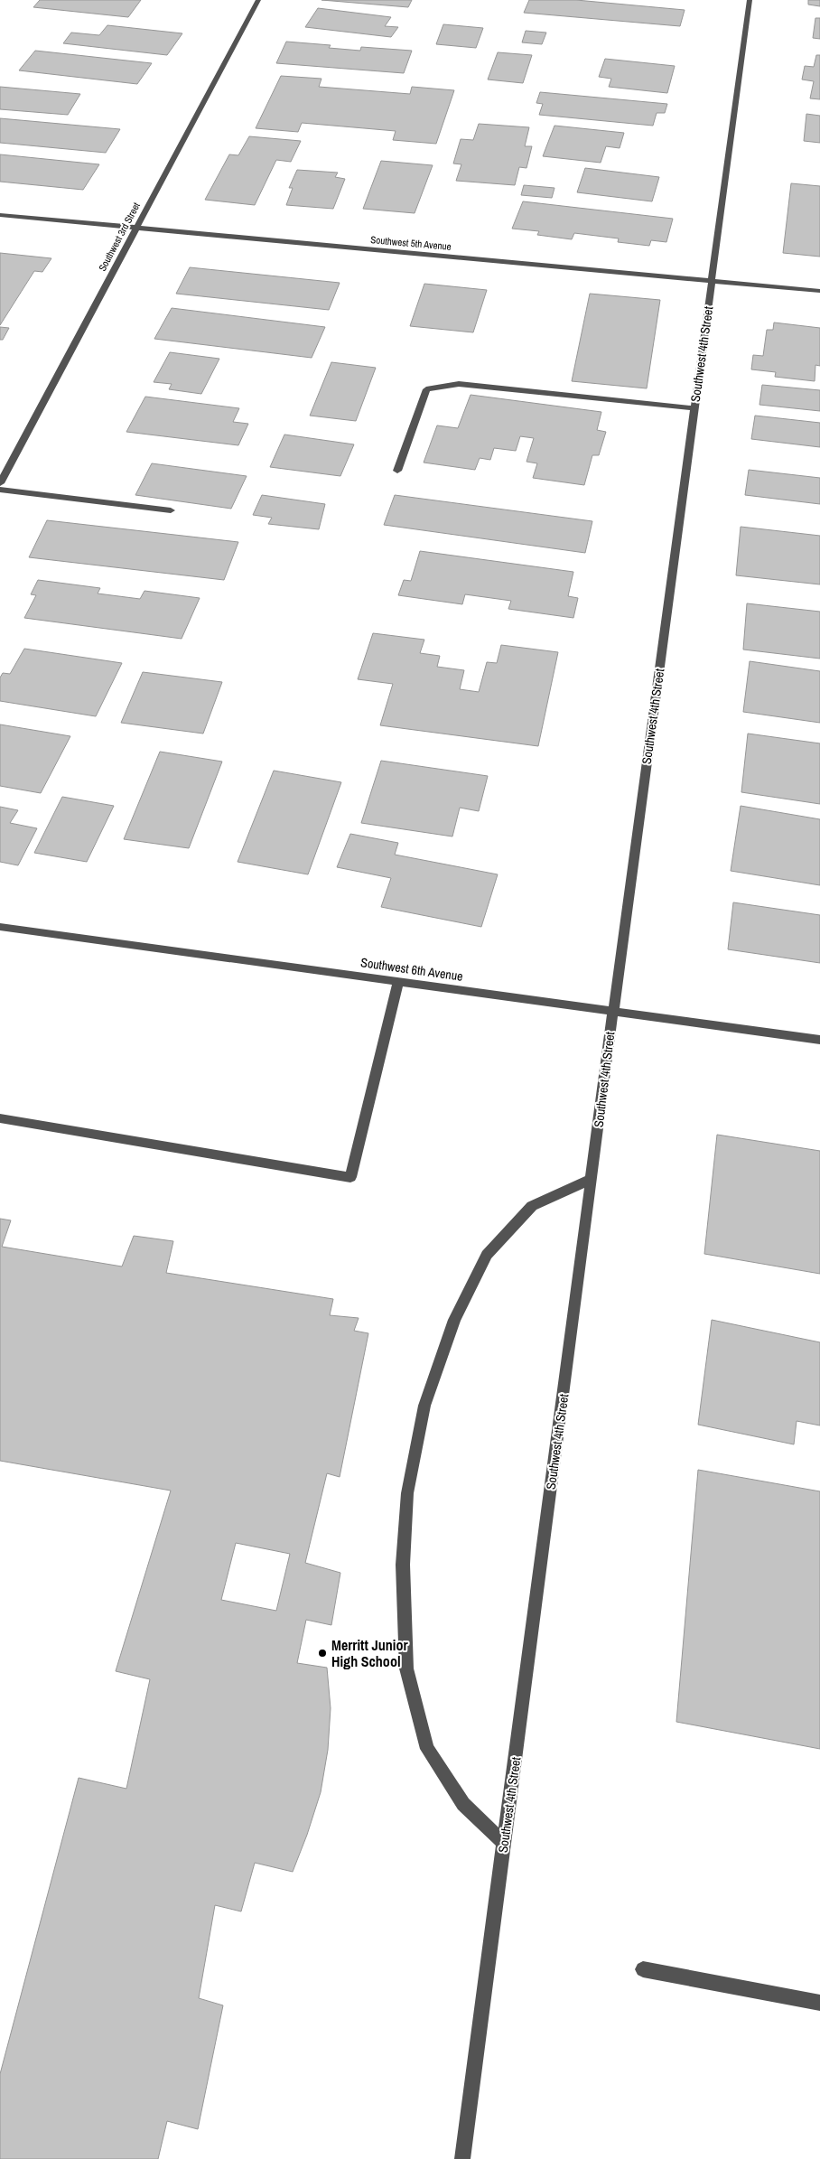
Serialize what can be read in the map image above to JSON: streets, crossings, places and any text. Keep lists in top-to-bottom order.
{
  "streets": {
    "street": [
      "Southwest 3rd Street",
      "Southwest 5th Avenue",
      "Southwest 4th Street",
      "Southwest 6th Avenue"
    ]
  },
  "crossings": [
    ["Southwest 3rd Street", "Southwest 5th Avenue"],
    ["Southwest 5th Avenue", "Southwest 4th Street"],
    ["Southwest 4th Street", "Southwest 6th Avenue"]
  ],
  "places": ["Merritt Junior High School"]
}
